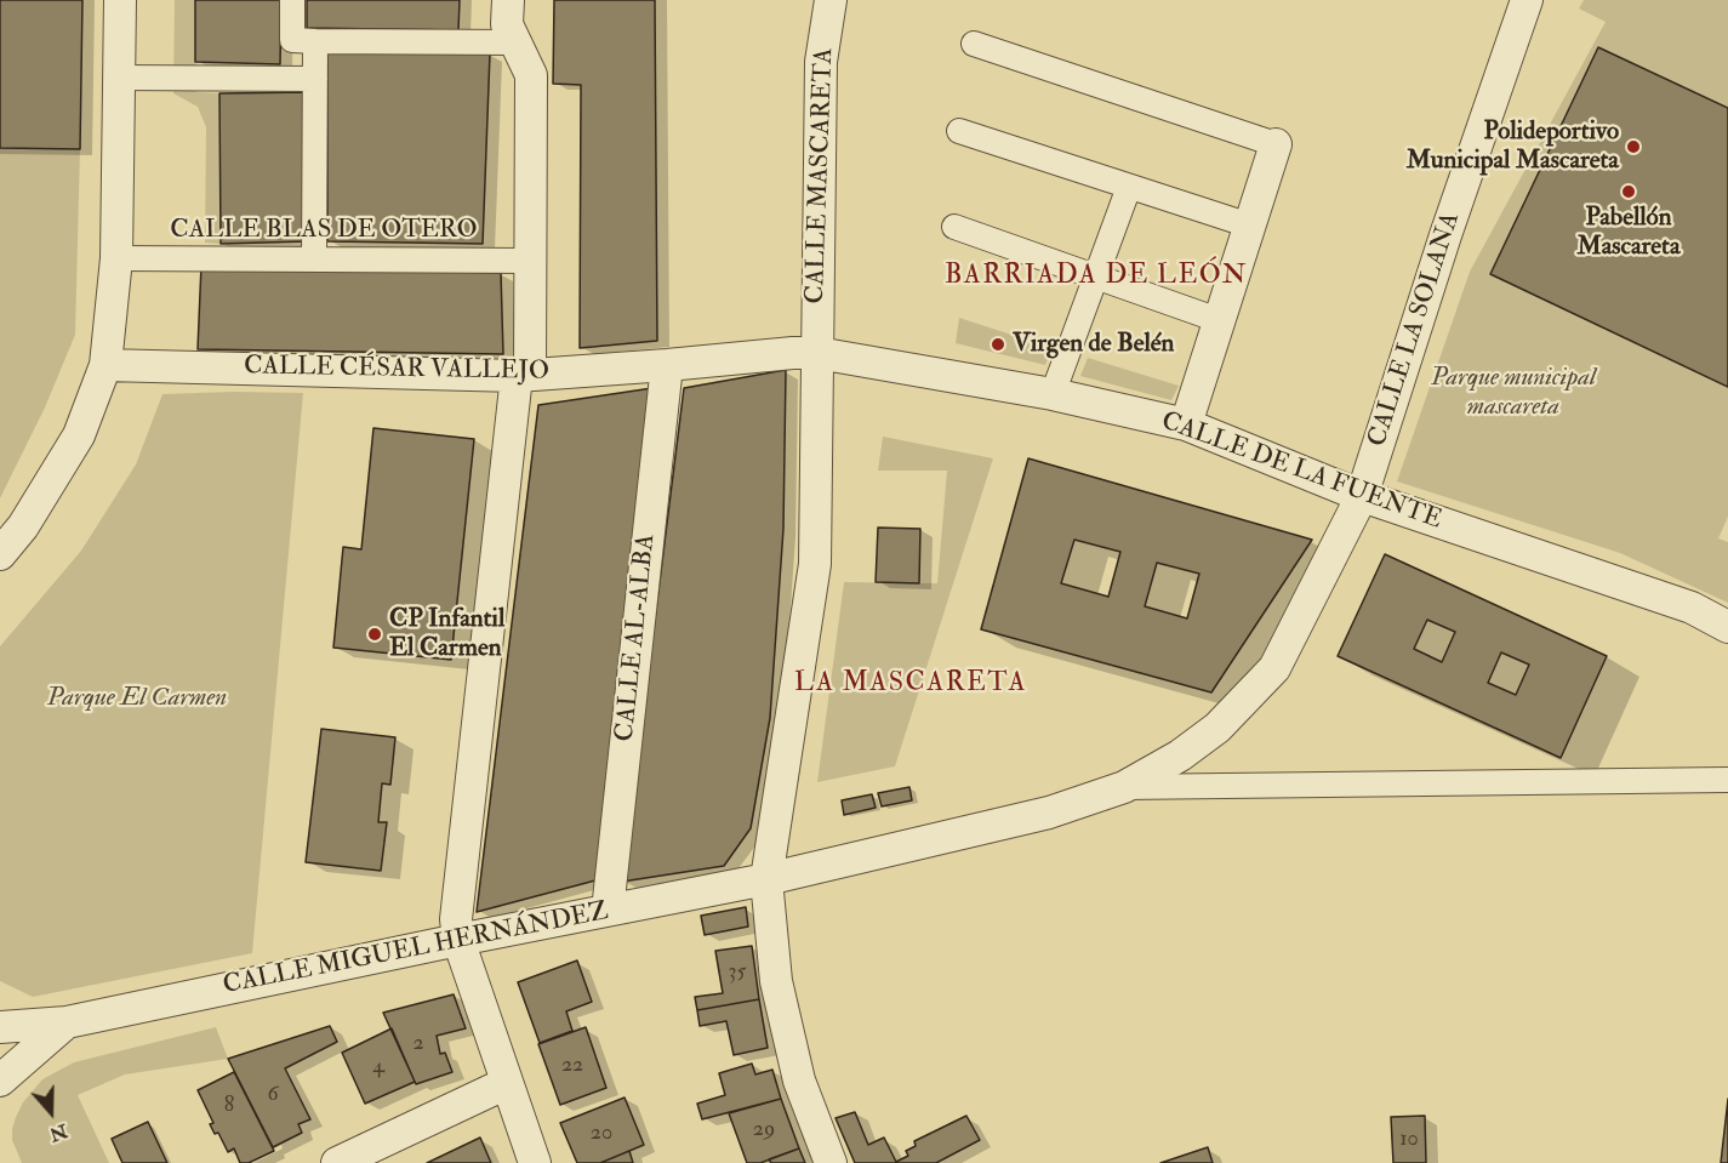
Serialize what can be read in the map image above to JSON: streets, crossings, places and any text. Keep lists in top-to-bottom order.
{
  "streets": {
    "street": [
      "CALLE MASCARETA",
      "CALLE BLAS DE OTERO",
      "CALLE LA SOLANA",
      "CALLE CÉSAR VALLEJO",
      "CALLE DE LA FUENTE",
      "CALLE AL-ALBA",
      "CALLE MIGUEL HERNÁNDEZ"
    ]
  },
  "crossings": [
    ["CALLE MASCARETA", "CALLE CÉSAR VALLEJO"],
    ["CALLE MASCARETA", "CALLE DE LA FUENTE"],
    ["CALLE MASCARETA", "CALLE MIGUEL HERNÁNDEZ"],
    ["CALLE LA SOLANA", "CALLE DE LA FUENTE"],
    ["CALLE LA SOLANA", "CALLE MIGUEL HERNÁNDEZ"],
    ["CALLE CÉSAR VALLEJO", "CALLE DE LA FUENTE"],
    ["CALLE CÉSAR VALLEJO", "CALLE AL-ALBA"],
    ["CALLE AL-ALBA", "CALLE MIGUEL HERNÁNDEZ"]
  ],
  "districts": ["BARRIADA DE LEÓN", "LA MASCARETA"],
  "parks": ["Parque municipal mascareta", "Parque El Carmen"],
  "places": [
    "Polideportivo Municipal Mascareta",
    "Pabellón Mascareta",
    "Virgen de Belén",
    "CP Infantil El Carmen"
  ],
  "house_numbers": [
    "35",
    "2",
    "22",
    "4",
    "6",
    "8",
    "29",
    "20",
    "10"
  ],
  "north": "bottom"
}
